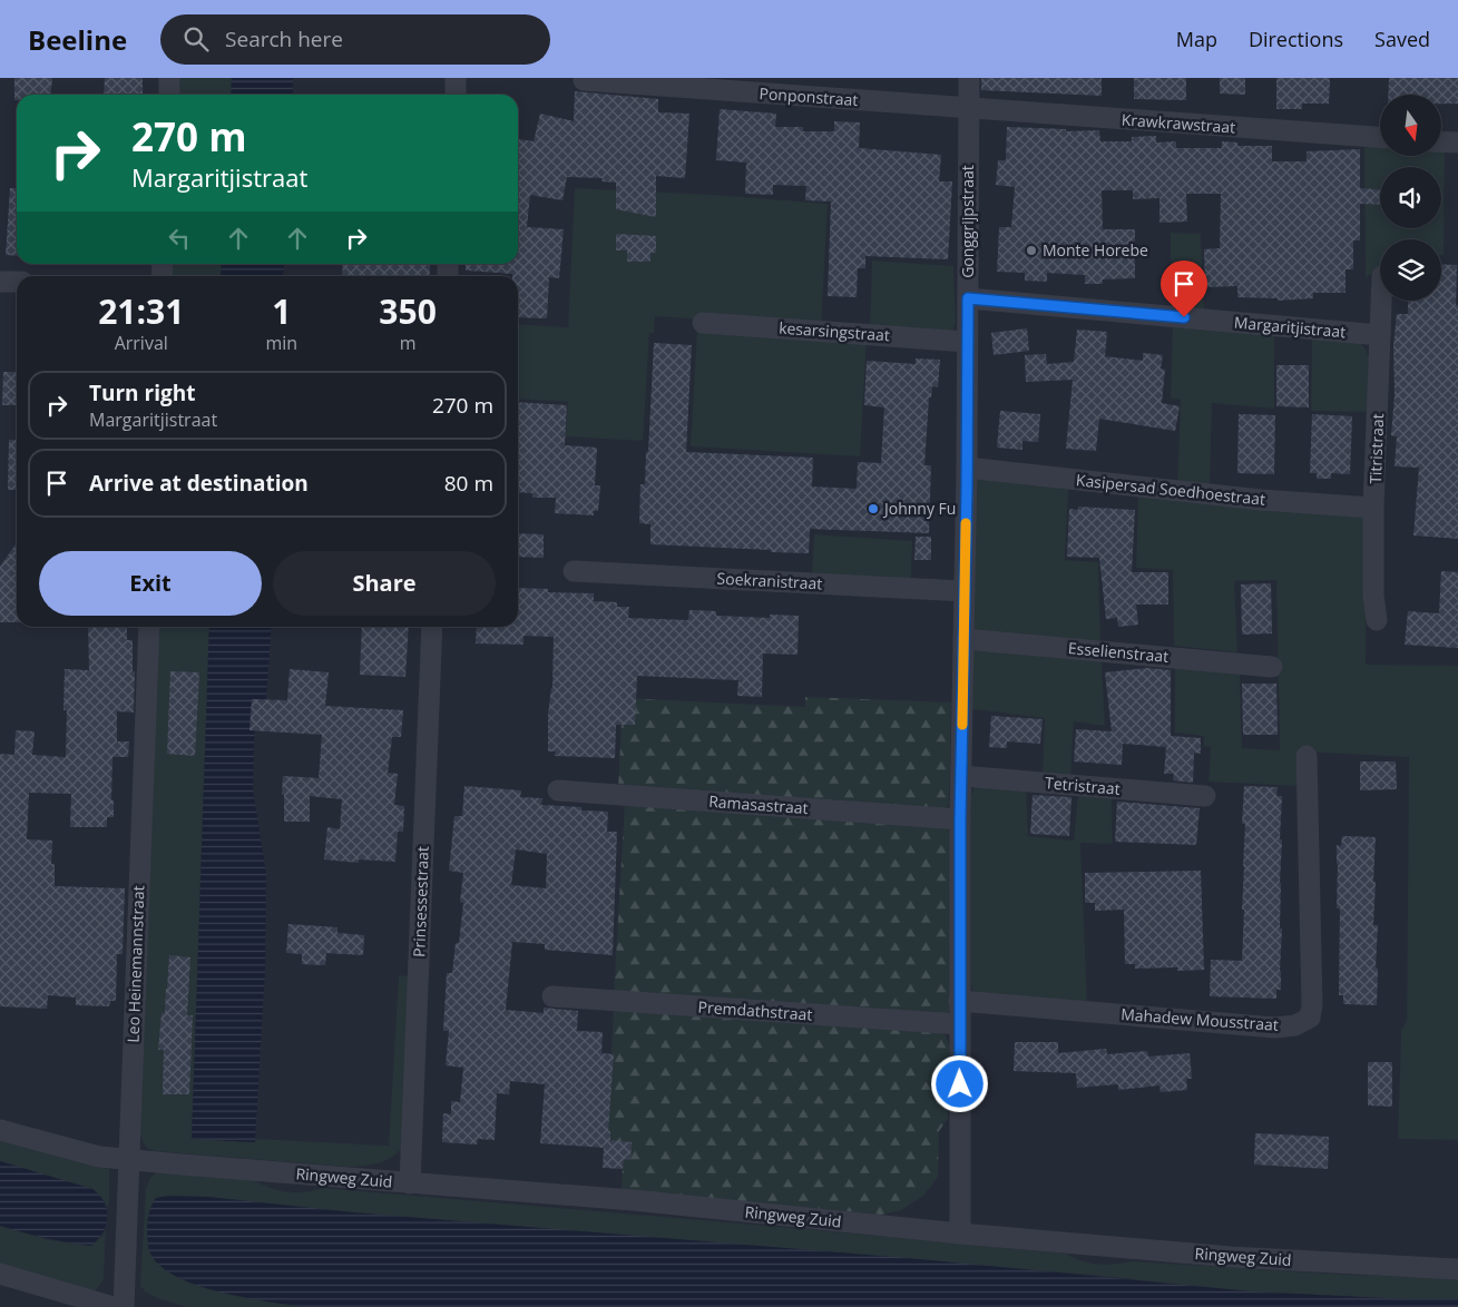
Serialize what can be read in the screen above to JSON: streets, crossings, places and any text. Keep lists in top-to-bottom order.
{
  "streets": {
    "street": [
      "Ponponstraat",
      "Krawkrawstraat",
      "Gonggrijpstraat",
      "Margaritjistraat",
      "kesarsingstraat",
      "Titristraat",
      "Kasipersad Soedhoestraat",
      "Soekranistraat",
      "Esselienstraat",
      "Tetristraat",
      "Ramasastraat",
      "Prinsessestraat",
      "Leo Heinemannstraat",
      "Premdathstraat",
      "Mahadew Mousstraat",
      "Ringweg Zuid"
    ]
  },
  "crossings": [
    ["Ponponstraat", "Krawkrawstraat"],
    ["Ponponstraat", "Gonggrijpstraat"],
    ["Krawkrawstraat", "Gonggrijpstraat"],
    ["Gonggrijpstraat", "Margaritjistraat"],
    ["Gonggrijpstraat", "kesarsingstraat"],
    ["Gonggrijpstraat", "Kasipersad Soedhoestraat"],
    ["Gonggrijpstraat", "Soekranistraat"],
    ["Gonggrijpstraat", "Esselienstraat"],
    ["Gonggrijpstraat", "Tetristraat"],
    ["Gonggrijpstraat", "Ramasastraat"],
    ["Gonggrijpstraat", "Premdathstraat"],
    ["Gonggrijpstraat", "Mahadew Mousstraat"],
    ["Gonggrijpstraat", "Ringweg Zuid"],
    ["Margaritjistraat", "Titristraat"],
    ["Titristraat", "Kasipersad Soedhoestraat"],
    ["Prinsessestraat", "Ringweg Zuid"],
    ["Leo Heinemannstraat", "Ringweg Zuid"]
  ],
  "places": ["Monte Horebe", "Johnny Fu"],
  "north": "bottom",
  "page": {
    "header": "Beeline",
    "search": "Search here",
    "nav": ["Map", "Directions", "Saved"],
    "turn": ["270 m", "Margaritjistraat"],
    "eta": [
      "21:31",
      "Arrival",
      "1",
      "min",
      "350",
      "m"
    ],
    "list": [
      {
        "name": "Turn right",
        "note": "Margaritjistraat",
        "value": "270 m"
      },
      {
        "name": "Arrive at destination",
        "value": "80 m"
      }
    ],
    "buttons": ["Exit", "Share"]
  }
}
